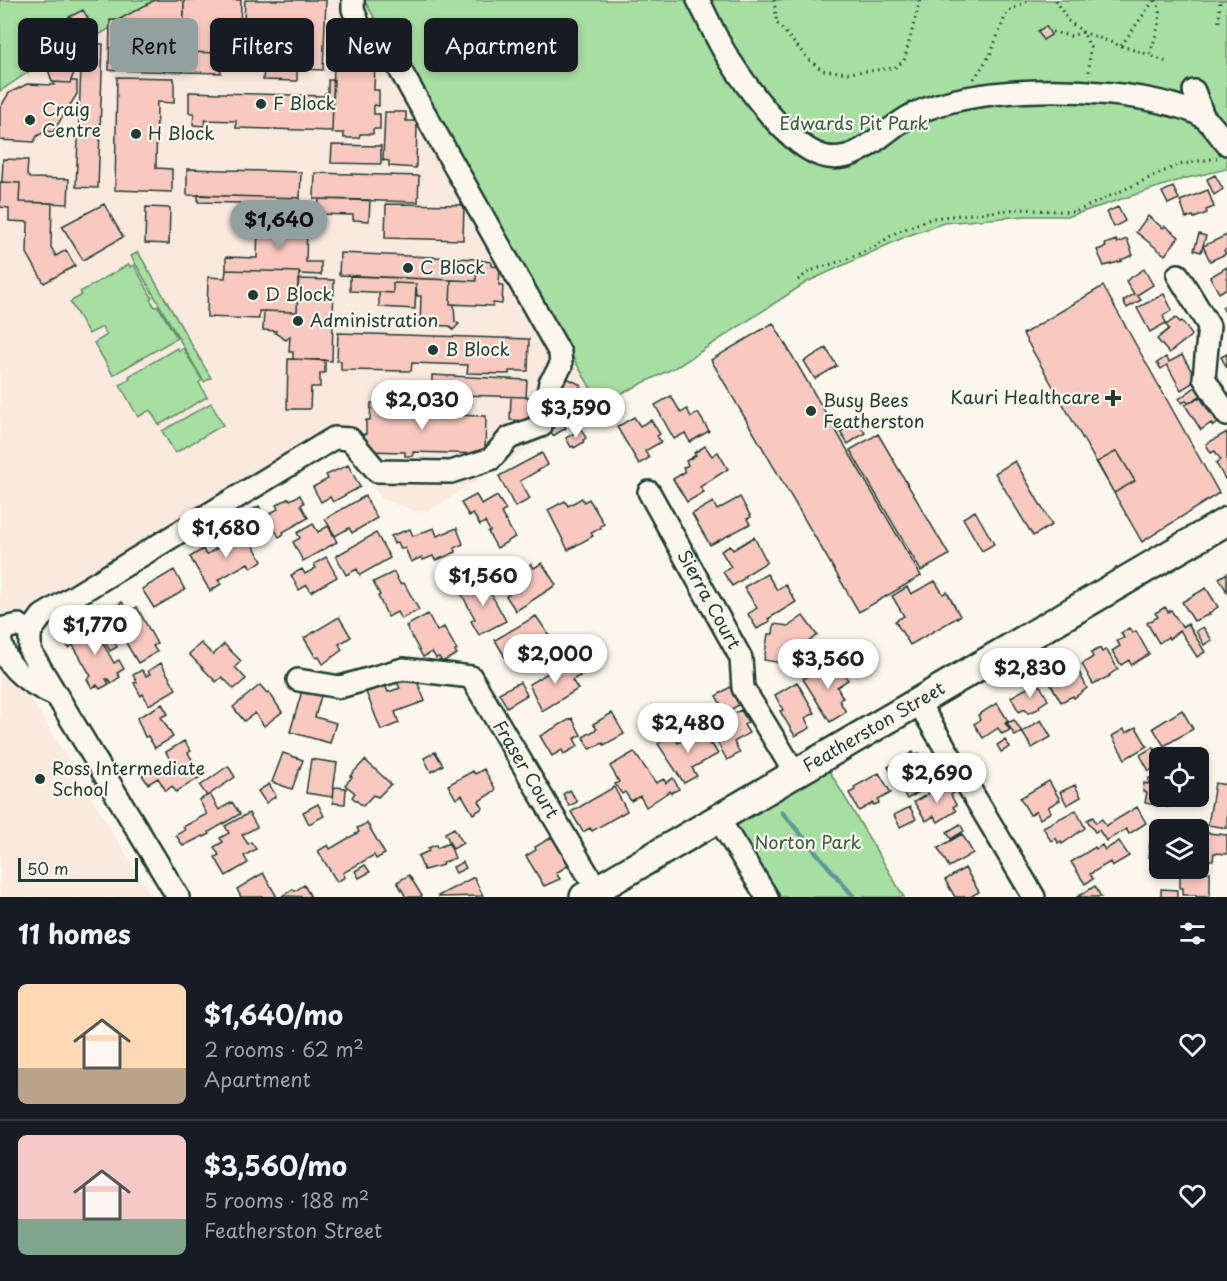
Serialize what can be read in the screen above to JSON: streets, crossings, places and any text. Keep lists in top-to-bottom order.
{
  "streets": {
    "main road": ["Featherston Street"],
    "street": ["Sierra Court", "Fraser Court"]
  },
  "crossings": [
    ["Sierra Court", "Featherston Street"],
    ["Featherston Street", "Fraser Court"]
  ],
  "parks": ["Edwards Pit Park", "Norton Park"],
  "places": {
    "other": [
      "F Block",
      "Craig Centre",
      "H Block",
      "C Block",
      "D Block",
      "Administration",
      "B Block",
      "Busy Bees Featherston",
      "Ross Intermediate School"
    ],
    "health": ["Kauri Healthcare"]
  },
  "scale_bar": "50 m",
  "page": {
    "chip": [
      "Buy",
      "Rent",
      "Filters",
      "New",
      "Apartment"
    ],
    "price": [
      "$1,640",
      "$2,030",
      "$3,590",
      "$1,680",
      "$1,560",
      "$1,770",
      "$2,000",
      "$3,560",
      "$2,830",
      "$2,480",
      "$2,690"
    ],
    "scale": "50 m",
    "heading": "11 homes",
    "list": [
      {
        "name": "$1,640/mo",
        "note": "2 rooms · 62 m² · Apartment"
      },
      {
        "name": "$3,560/mo",
        "note": "5 rooms · 188 m² · Featherston Street"
      }
    ]
  }
}
